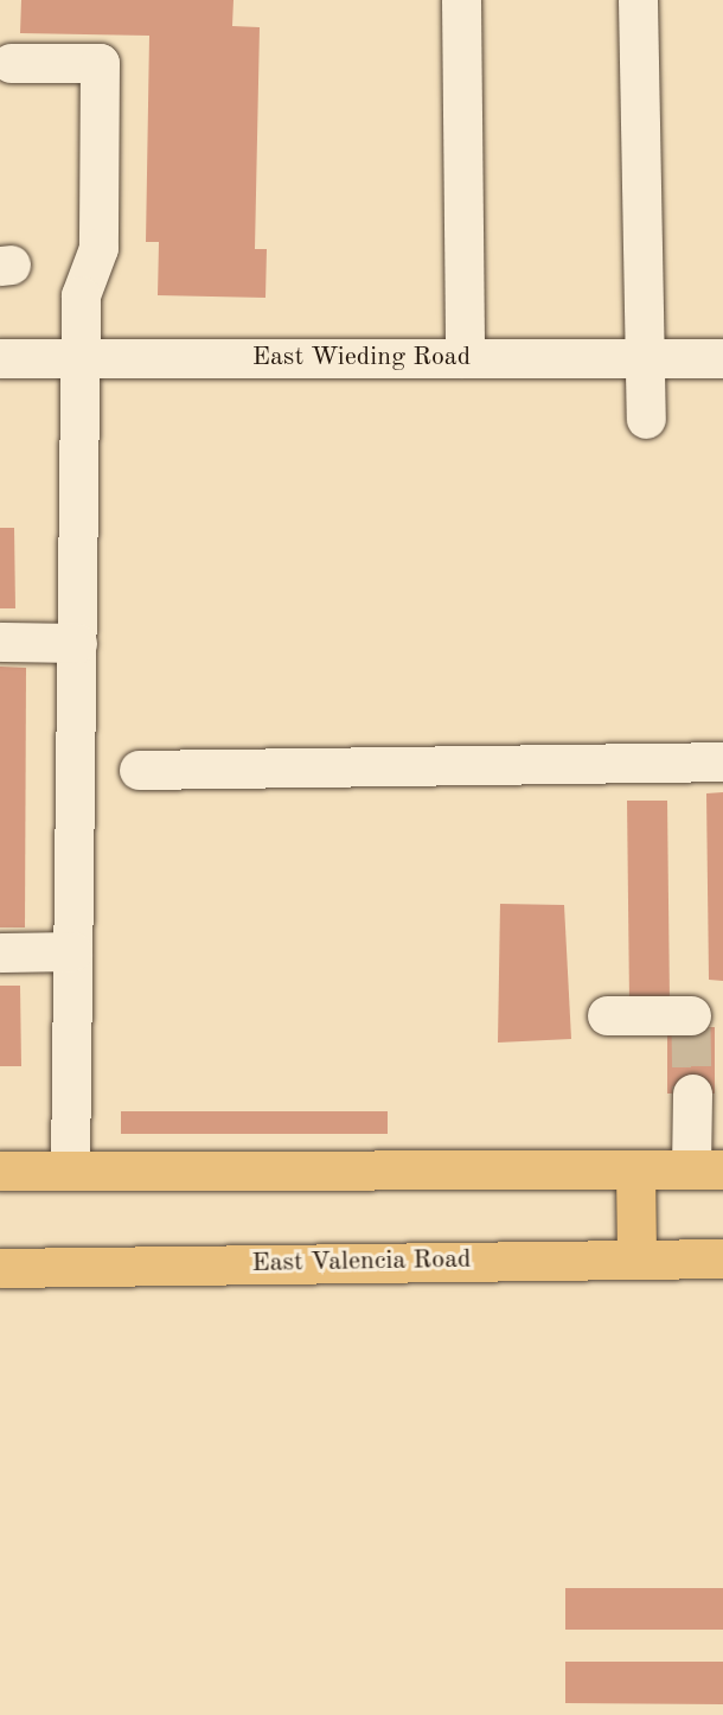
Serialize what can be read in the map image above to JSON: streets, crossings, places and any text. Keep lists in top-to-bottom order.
{
  "streets": {
    "main road": ["East Valencia Road"],
    "street": ["East Wieding Road"]
  }
}
